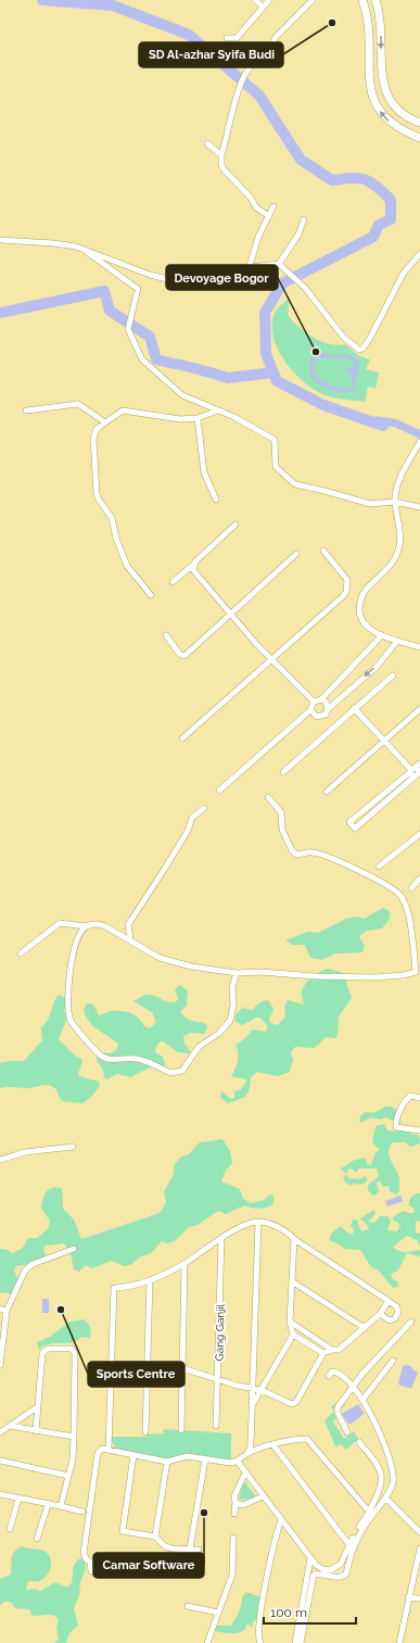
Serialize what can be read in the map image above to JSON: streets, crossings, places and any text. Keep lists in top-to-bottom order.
{
  "streets": {
    "street": ["Gang Ganjil"]
  },
  "places": [
    "SD Al-azhar Syifa Budi",
    "Devoyage Bogor",
    "Sports Centre",
    "Camar Software"
  ],
  "scale_bar": "100 m"
}
